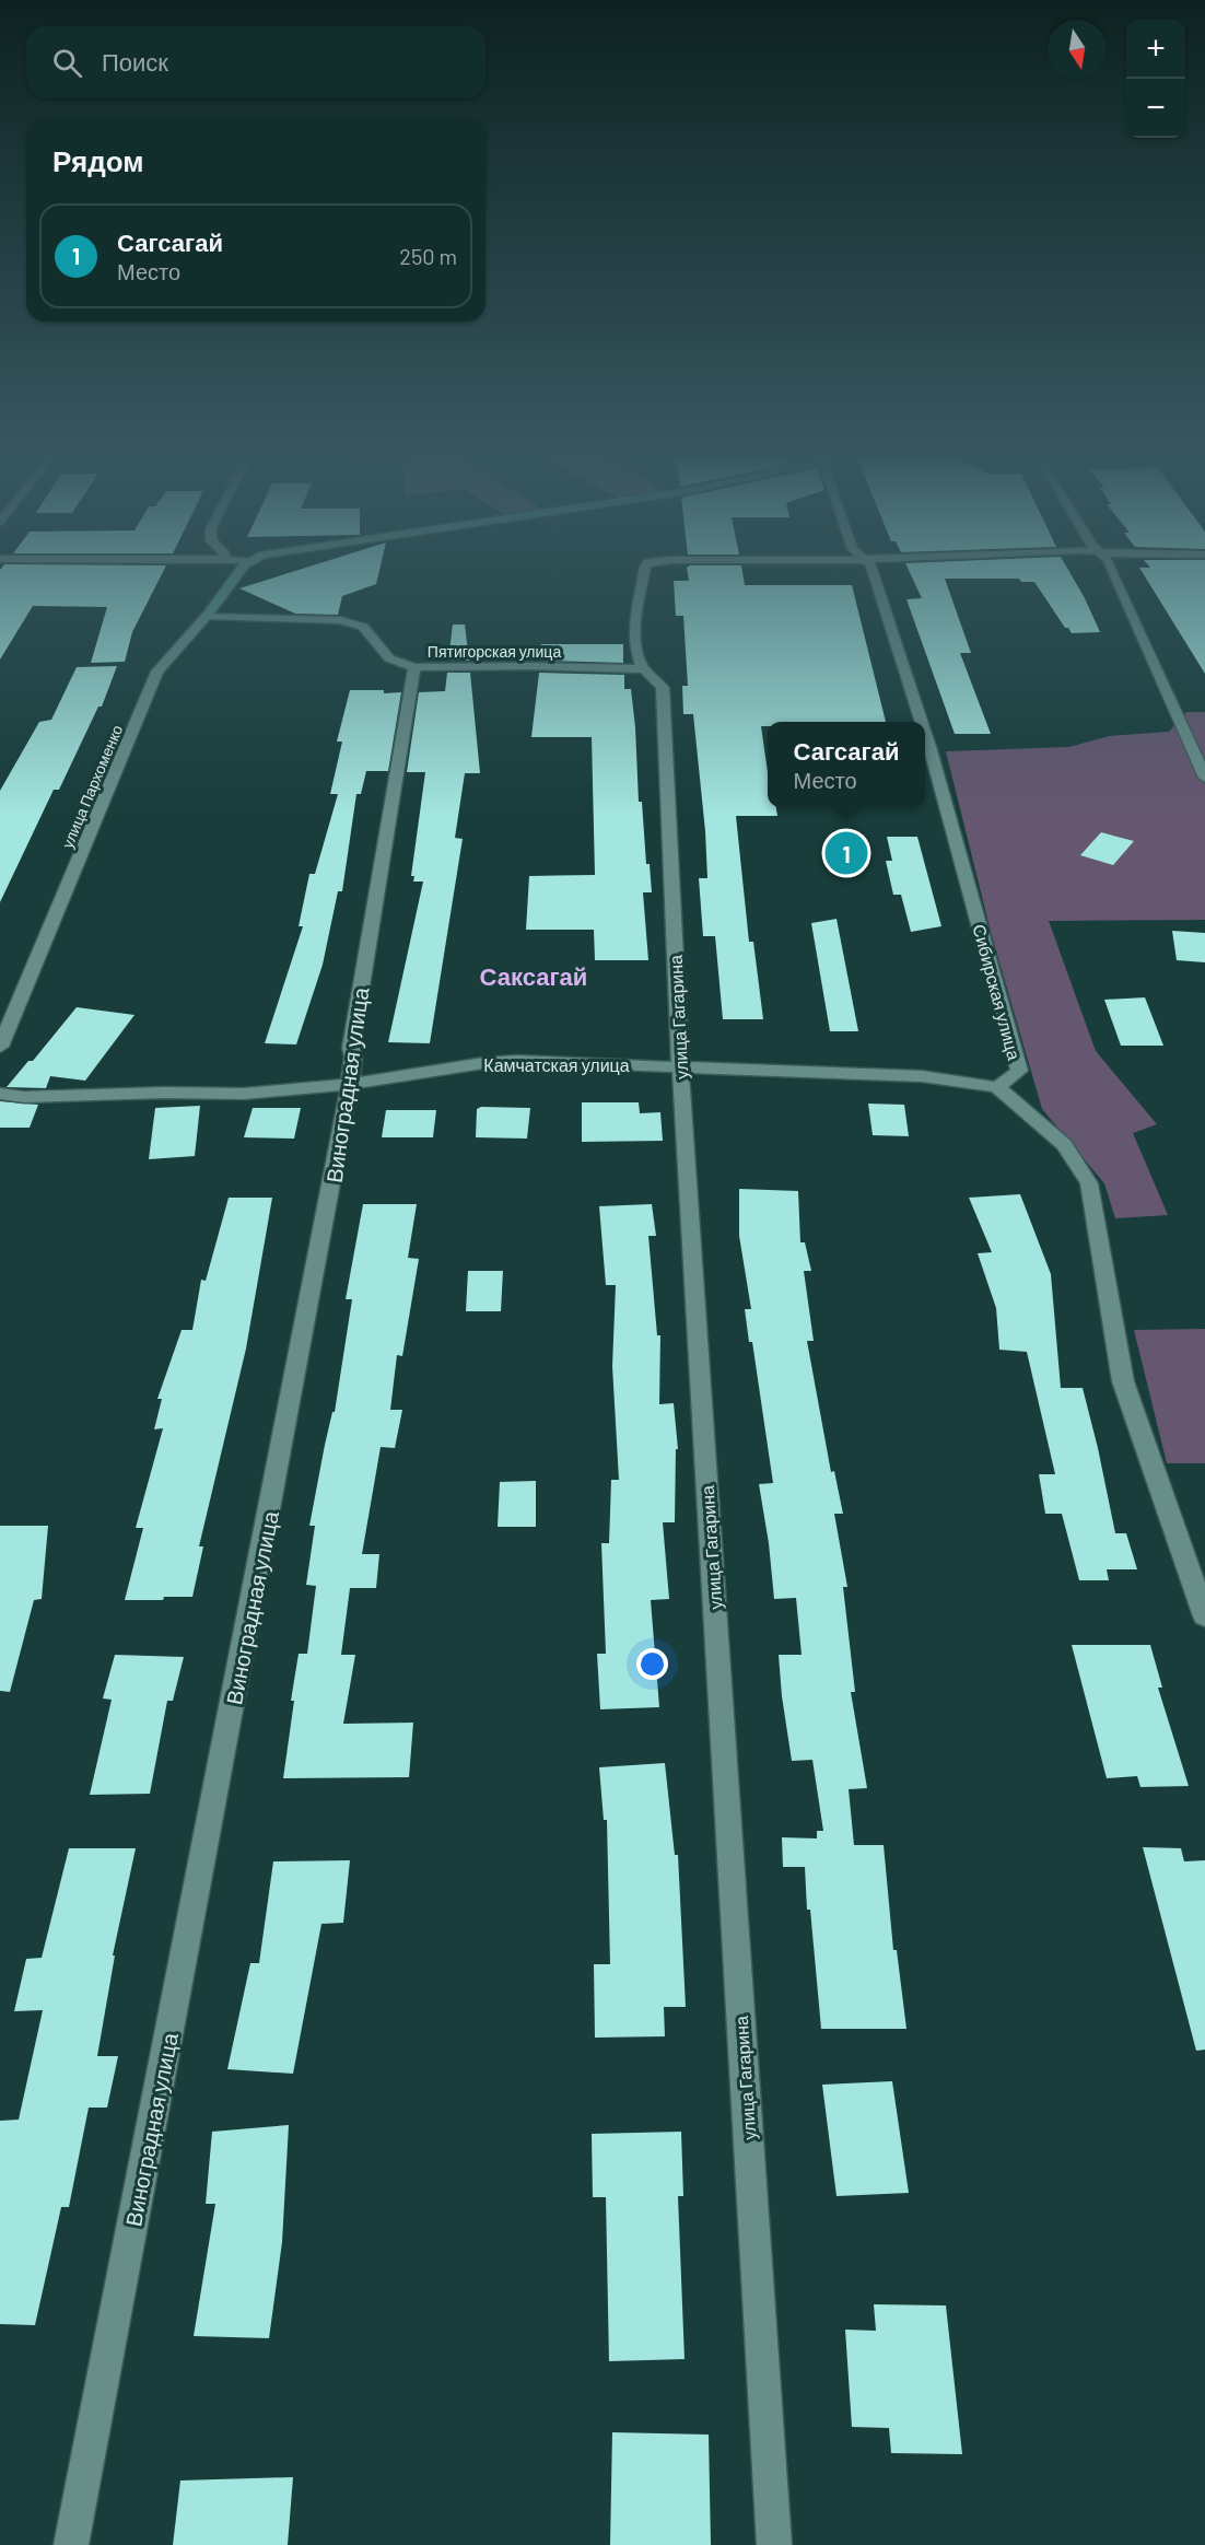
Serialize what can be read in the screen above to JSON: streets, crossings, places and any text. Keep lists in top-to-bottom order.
{
  "streets": {
    "street": [
      "Пятигорская улица",
      "улица Пархоменко",
      "Сибирская улица",
      "улица Гагарина",
      "Камчатская улица",
      "Виноградная улица"
    ]
  },
  "crossings": [
    ["Пятигорская улица", "улица Пархоменко"],
    ["Пятигорская улица", "улица Гагарина"],
    ["Пятигорская улица", "Виноградная улица"],
    ["Сибирская улица", "Камчатская улица"],
    ["улица Гагарина", "Камчатская улица"],
    ["Камчатская улица", "Виноградная улица"]
  ],
  "districts": ["Саксагай"],
  "north": "bottom",
  "page": {
    "map_buttons": ["+", "−"],
    "search": "Поиск",
    "heading": "Рядом",
    "list": [
      {
        "mark": "1",
        "name": "Сагсагай",
        "note": "Место",
        "value": "250 m"
      }
    ],
    "popup": ["Сагсагай", "Место"],
    "pins": "1"
  }
}
